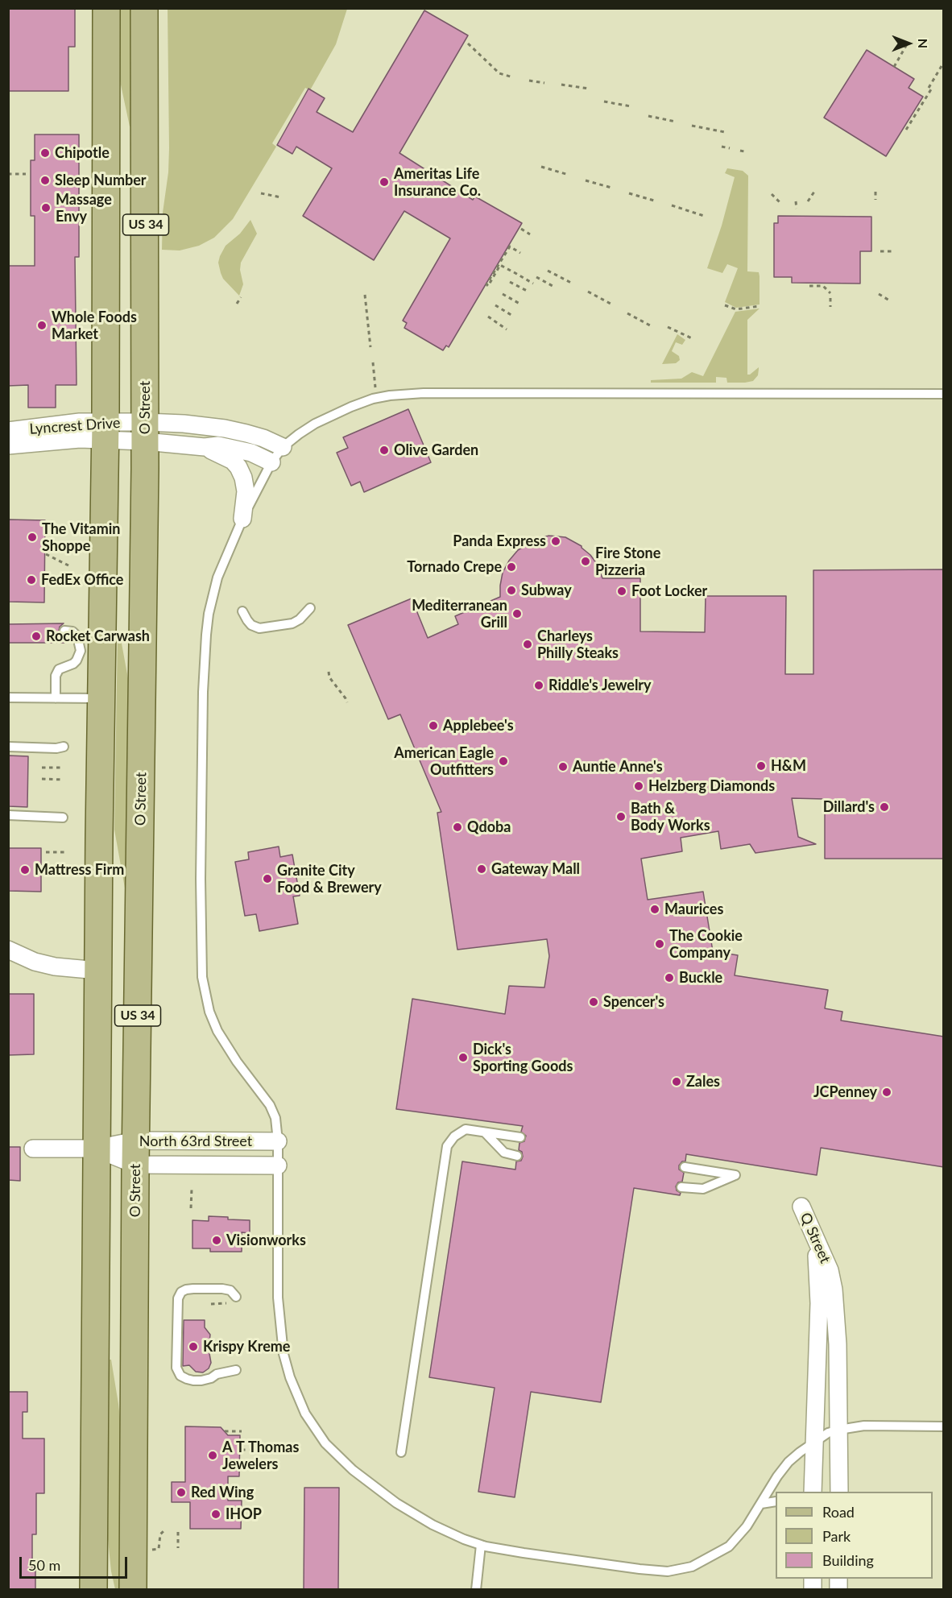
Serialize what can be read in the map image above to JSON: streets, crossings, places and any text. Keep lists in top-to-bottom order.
{
  "streets": {
    "main road": ["US 34", "O Street"],
    "street": ["Lyncrest Drive", "North 63rd Street", "Q Street"]
  },
  "crossings": [
    ["US 34", "Lyncrest Drive"],
    ["US 34", "North 63rd Street"],
    ["O Street", "Lyncrest Drive"],
    ["O Street", "North 63rd Street"]
  ],
  "places": [
    "Chipotle",
    "Sleep Number",
    "Ameritas Life Insurance Co.",
    "Massage Envy",
    "Whole Foods Market",
    "Olive Garden",
    "The Vitamin Shoppe",
    "Panda Express",
    "Fire Stone Pizzeria",
    "Tornado Crepe",
    "FedEx Office",
    "Subway",
    "Foot Locker",
    "Mediterranean Grill",
    "Rocket Carwash",
    "Charleys Philly Steaks",
    "Riddle's Jewelry",
    "Applebee's",
    "American Eagle Outfitters",
    "H&M",
    "Auntie Anne's",
    "Helzberg Diamonds",
    "Dillard's",
    "Bath & Body Works",
    "Qdoba",
    "Gateway Mall",
    "Mattress Firm",
    "Granite City Food & Brewery",
    "Maurices",
    "The Cookie Company",
    "Buckle",
    "Spencer's",
    "Dick's Sporting Goods",
    "Zales",
    "JCPenney",
    "Visionworks",
    "Krispy Kreme",
    "A T Thomas Jewelers",
    "Red Wing",
    "IHOP"
  ],
  "legend": ["Road", "Park", "Building"],
  "scale_bar": "50 m",
  "north": "right"
}
